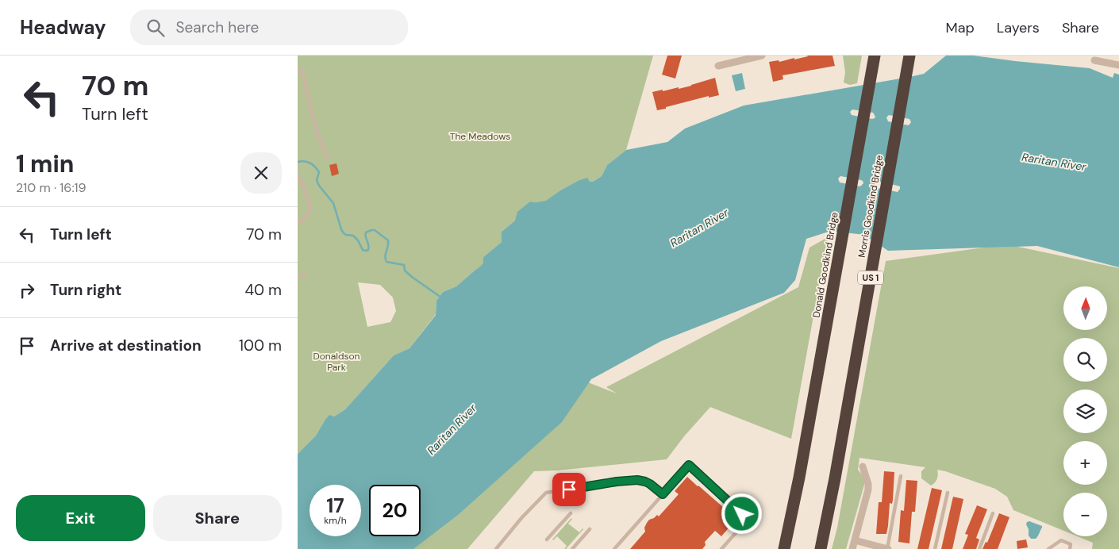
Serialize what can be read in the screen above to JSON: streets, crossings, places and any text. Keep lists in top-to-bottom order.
{
  "streets": {
    "highway": ["Morris Goodkind Bridge", "Donald Goodkind Bridge", "US 1"]
  },
  "water": ["Raritan River"],
  "parks": ["The Meadows", "Donaldson Park"],
  "north": "top",
  "page": {
    "header": "Headway",
    "search": "Search here",
    "nav": ["Map", "Layers", "Share"],
    "turn": ["70 m", "Turn left"],
    "heading": ["1 min", "210 m · 16:19"],
    "list": [
      {
        "name": "Turn left",
        "value": "70 m"
      },
      {
        "name": "Turn right",
        "value": "40 m"
      },
      {
        "name": "Arrive at destination",
        "value": "100 m"
      }
    ],
    "map_buttons": ["+", "−"],
    "speed": "17 km/h",
    "limit": "20",
    "buttons": ["Exit", "Share"]
  }
}
